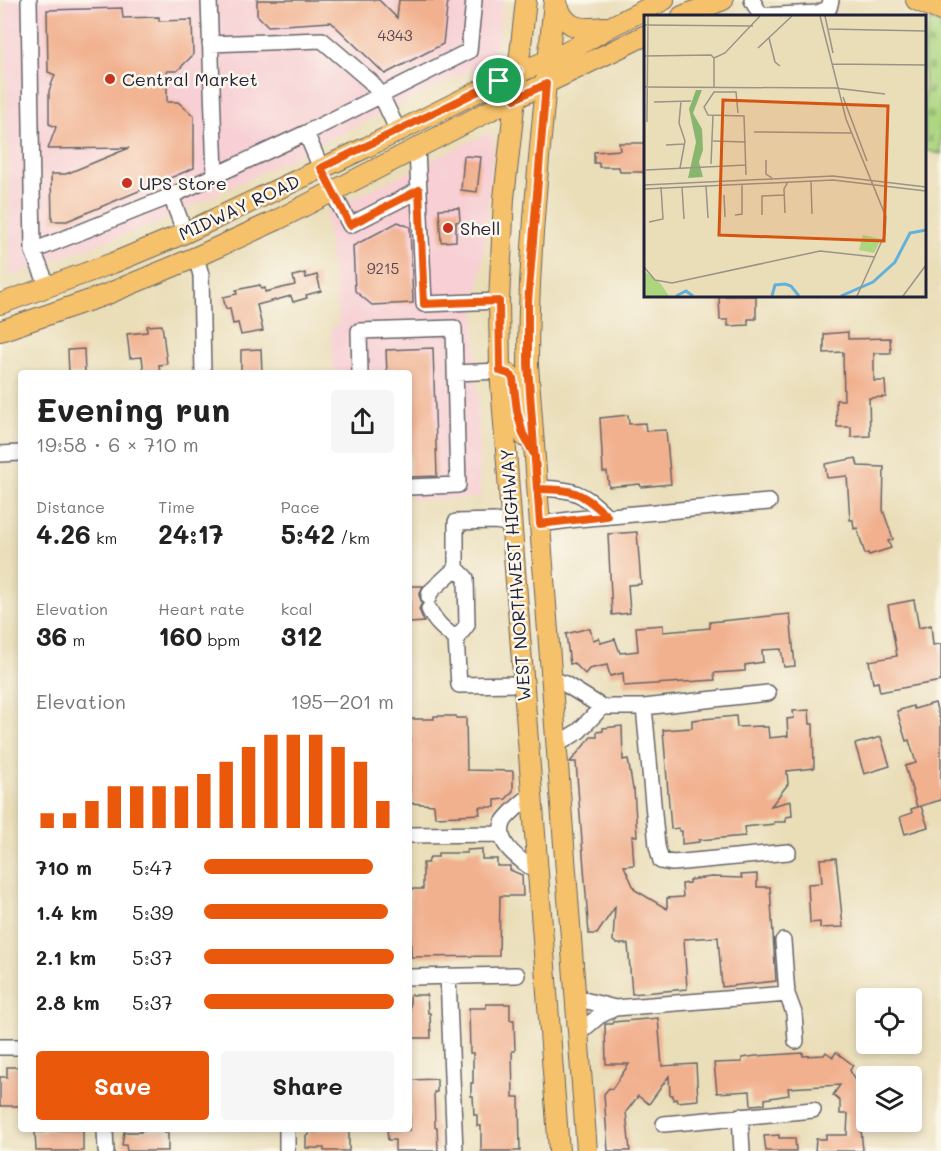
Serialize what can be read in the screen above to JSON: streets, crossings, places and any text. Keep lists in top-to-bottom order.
{
  "streets": {
    "main road": ["MIDWAY ROAD", "WEST NORTHWEST HIGHWAY"]
  },
  "crossings": [
    ["MIDWAY ROAD", "WEST NORTHWEST HIGHWAY"]
  ],
  "places": ["Central Market", "UPS Store", "Shell"],
  "house_numbers": ["4343", "9215"],
  "page": {
    "heading": ["Evening run", "19:58 · 6 × 710 m"],
    "stats": [
      ["Distance", "4.26 km"],
      ["Time", "24:17"],
      ["Pace", "5:42 /km"],
      ["Elevation", "36 m"],
      ["Heart rate", "160 bpm"],
      ["kcal", "312"]
    ],
    "chart": ["Elevation", "195–201 m"],
    "list": [
      {
        "name": "710 m",
        "note": "5:47"
      },
      {
        "name": "1.4 km",
        "note": "5:39"
      },
      {
        "name": "2.1 km",
        "note": "5:37"
      },
      {
        "name": "2.8 km",
        "note": "5:37"
      }
    ],
    "buttons": ["Save", "Share"]
  }
}
